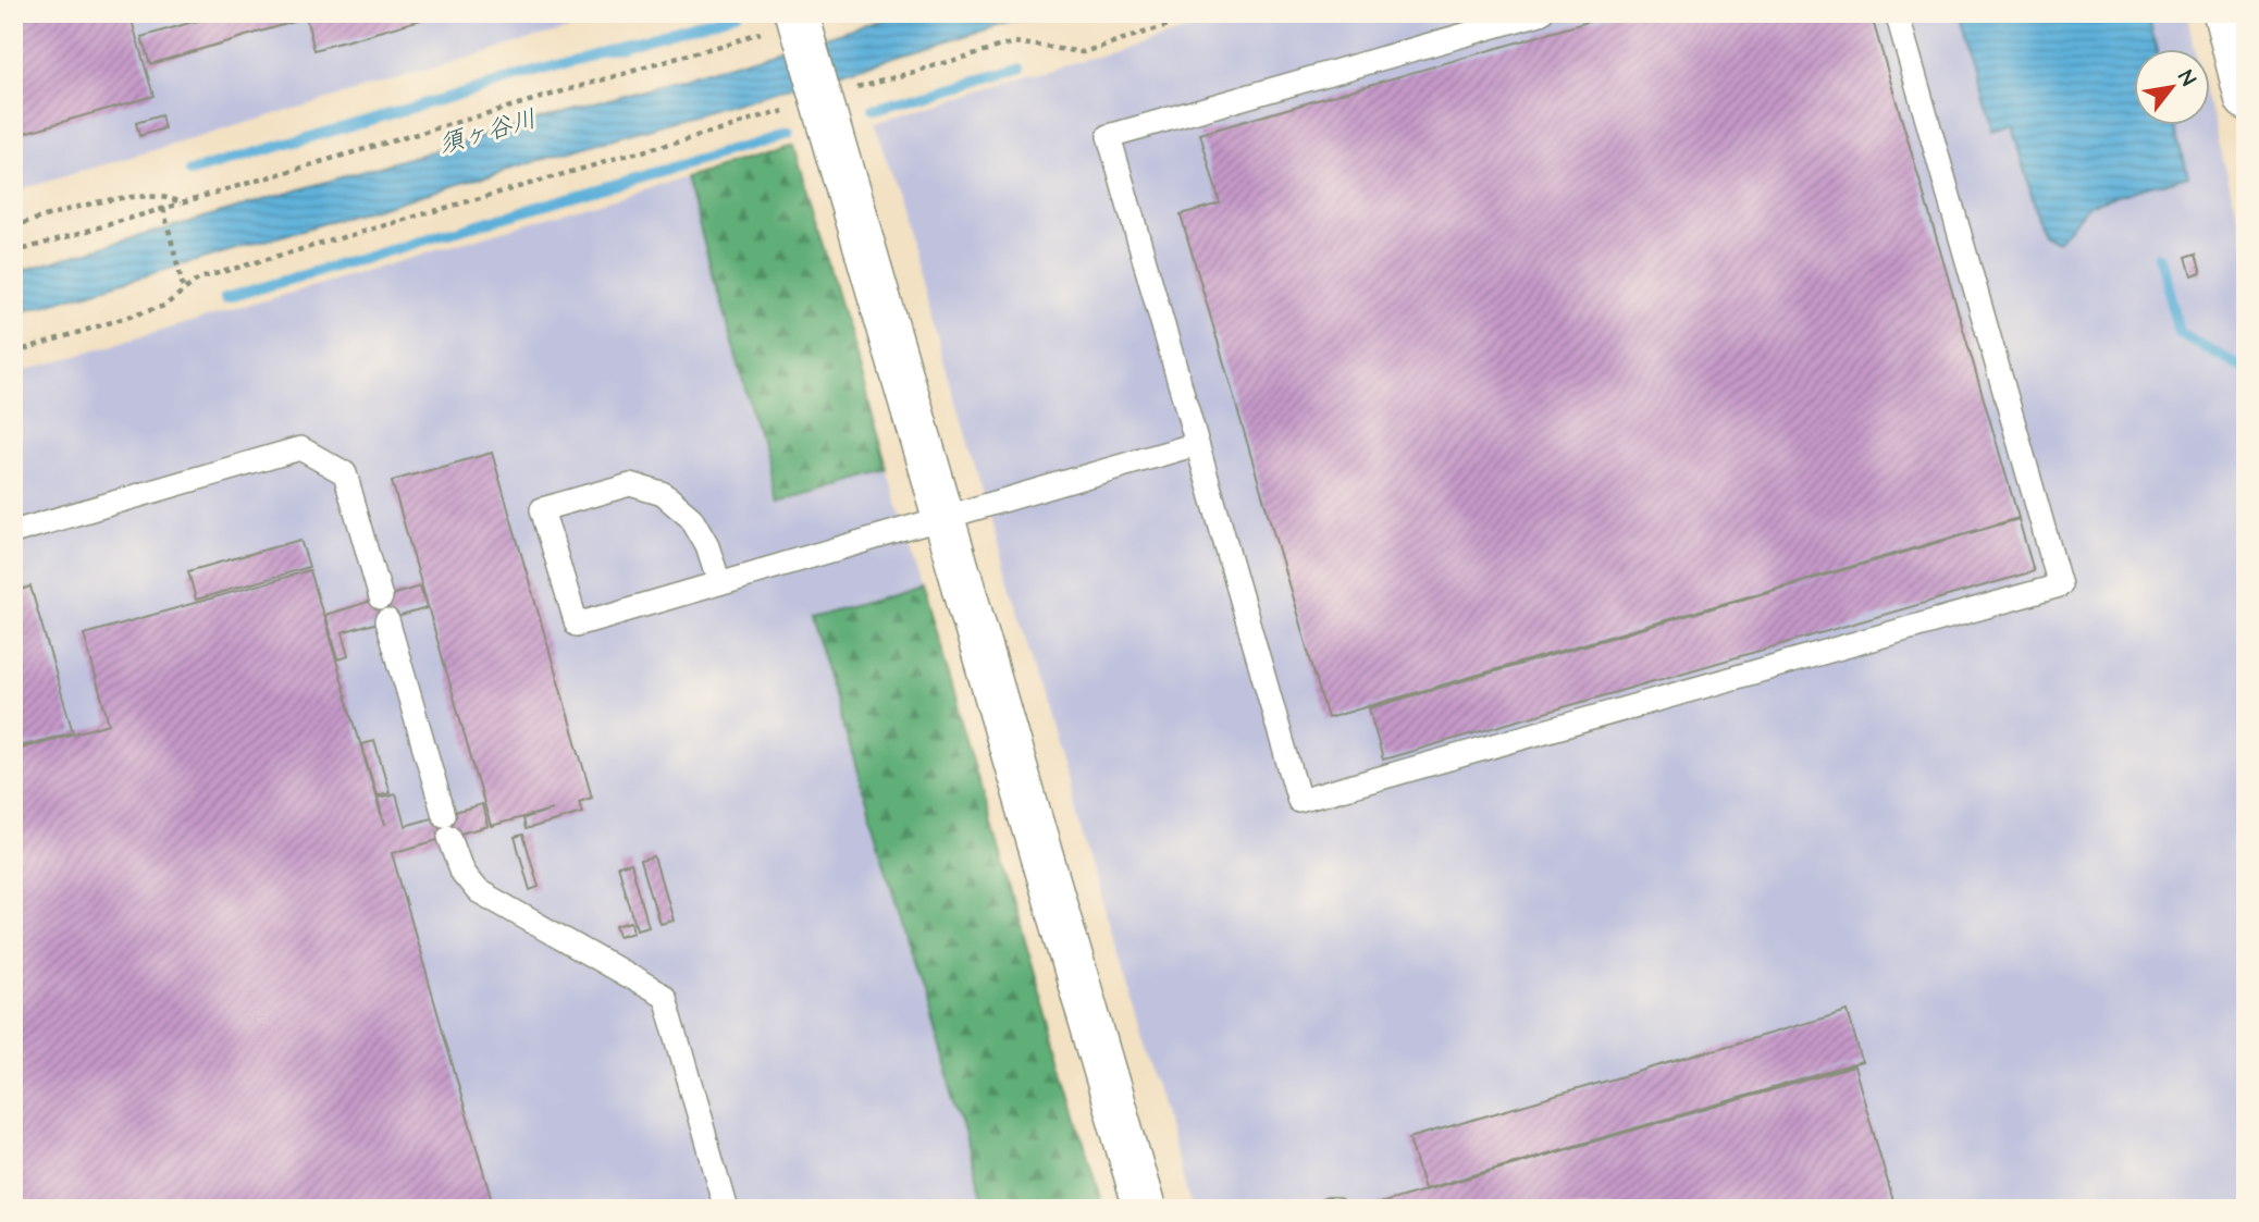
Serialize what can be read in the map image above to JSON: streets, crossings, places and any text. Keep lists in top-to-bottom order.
{
  "water": ["須ヶ谷川"],
  "north": "top right"
}
